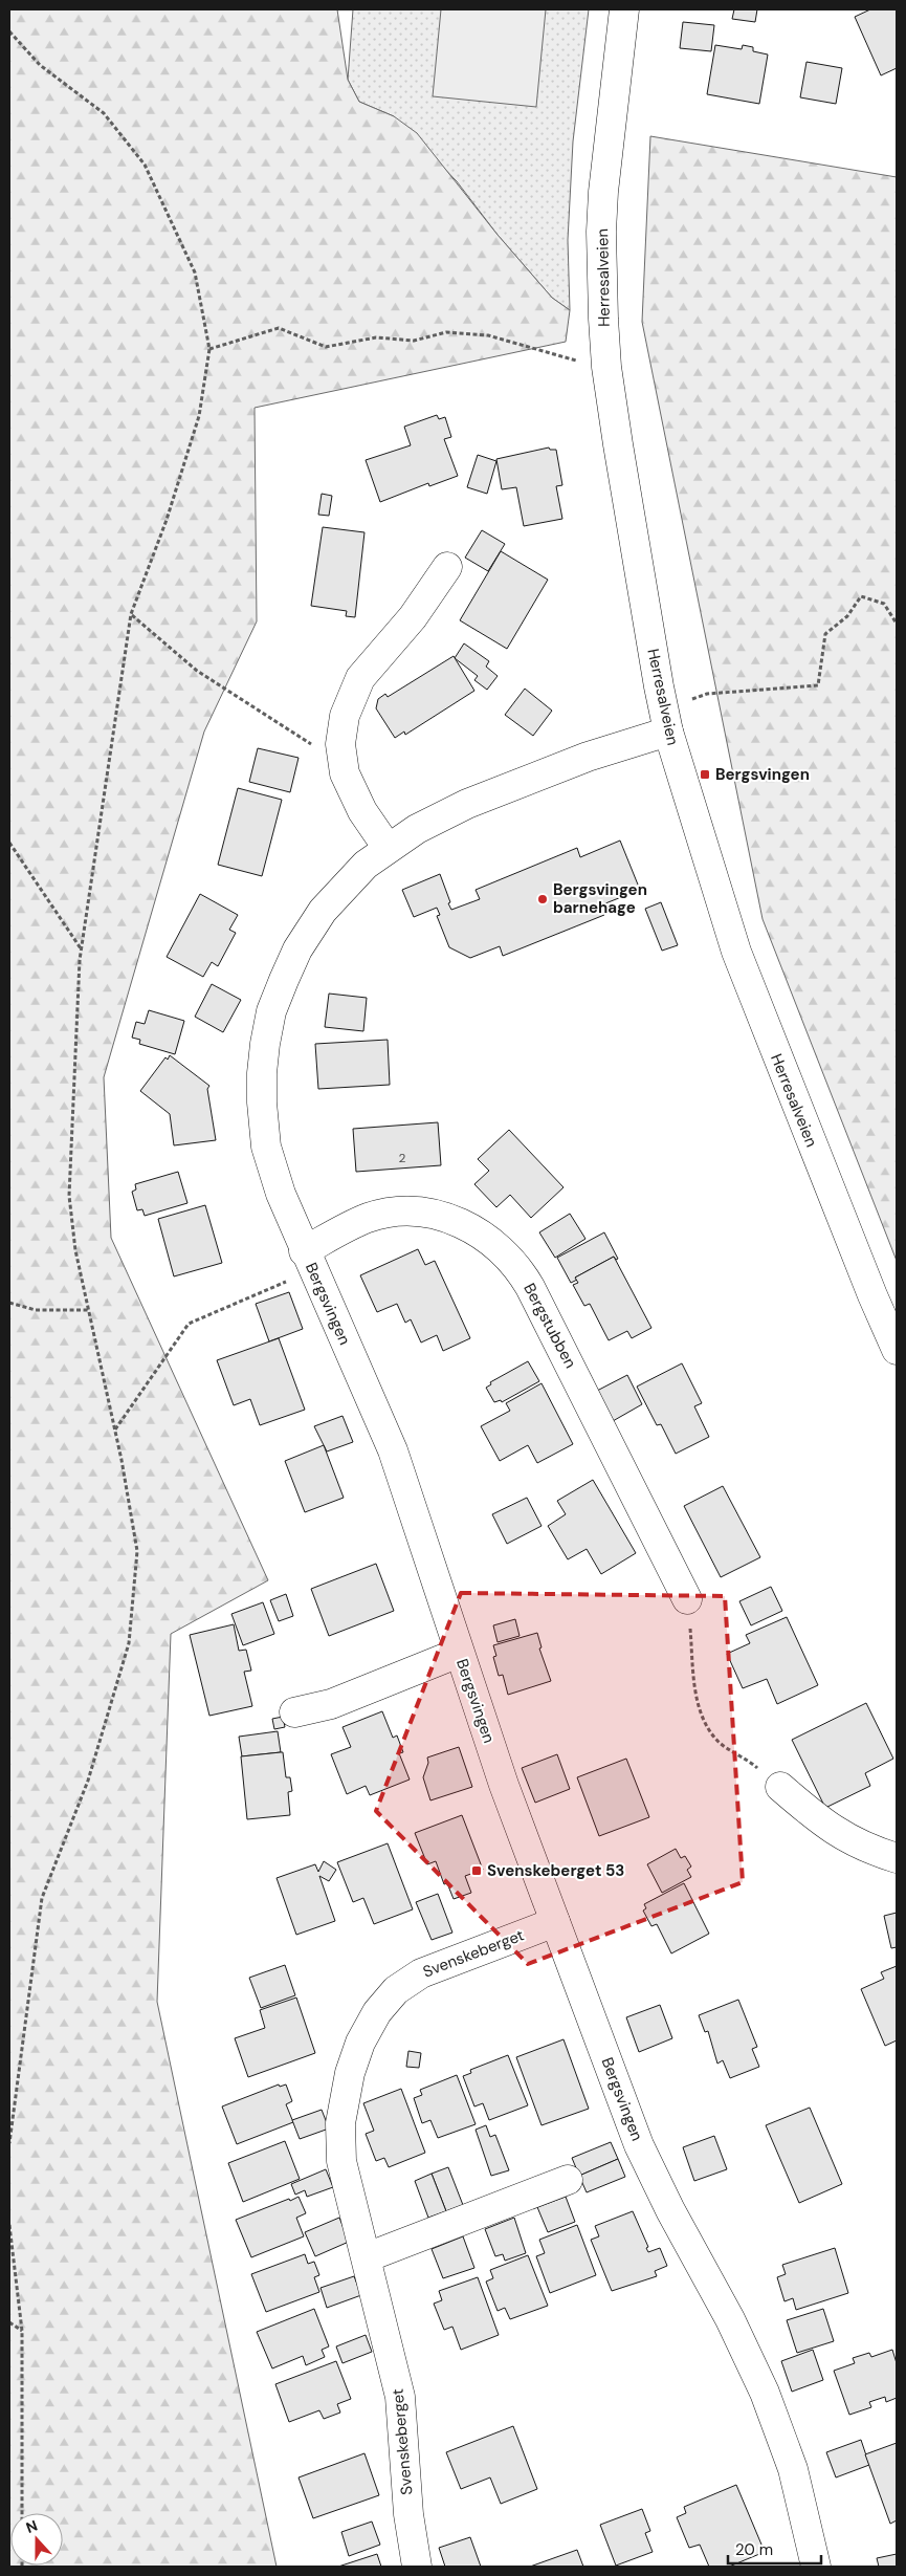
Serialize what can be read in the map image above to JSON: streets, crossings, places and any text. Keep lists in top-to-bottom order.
{
  "streets": {
    "street": [
      "Herresalveien",
      "Bergsvingen",
      "Bergstubben",
      "Svenskeberget"
    ]
  },
  "crossings": [
    ["Herresalveien", "Bergsvingen"],
    ["Bergsvingen", "Bergstubben"],
    ["Bergsvingen", "Svenskeberget"]
  ],
  "places": {
    "transit": ["Bergsvingen", "Svenskeberget 53"],
    "other": ["Bergsvingen barnehage"]
  },
  "house_numbers": ["2"],
  "scale_bar": "20 m",
  "north": "top"
}
